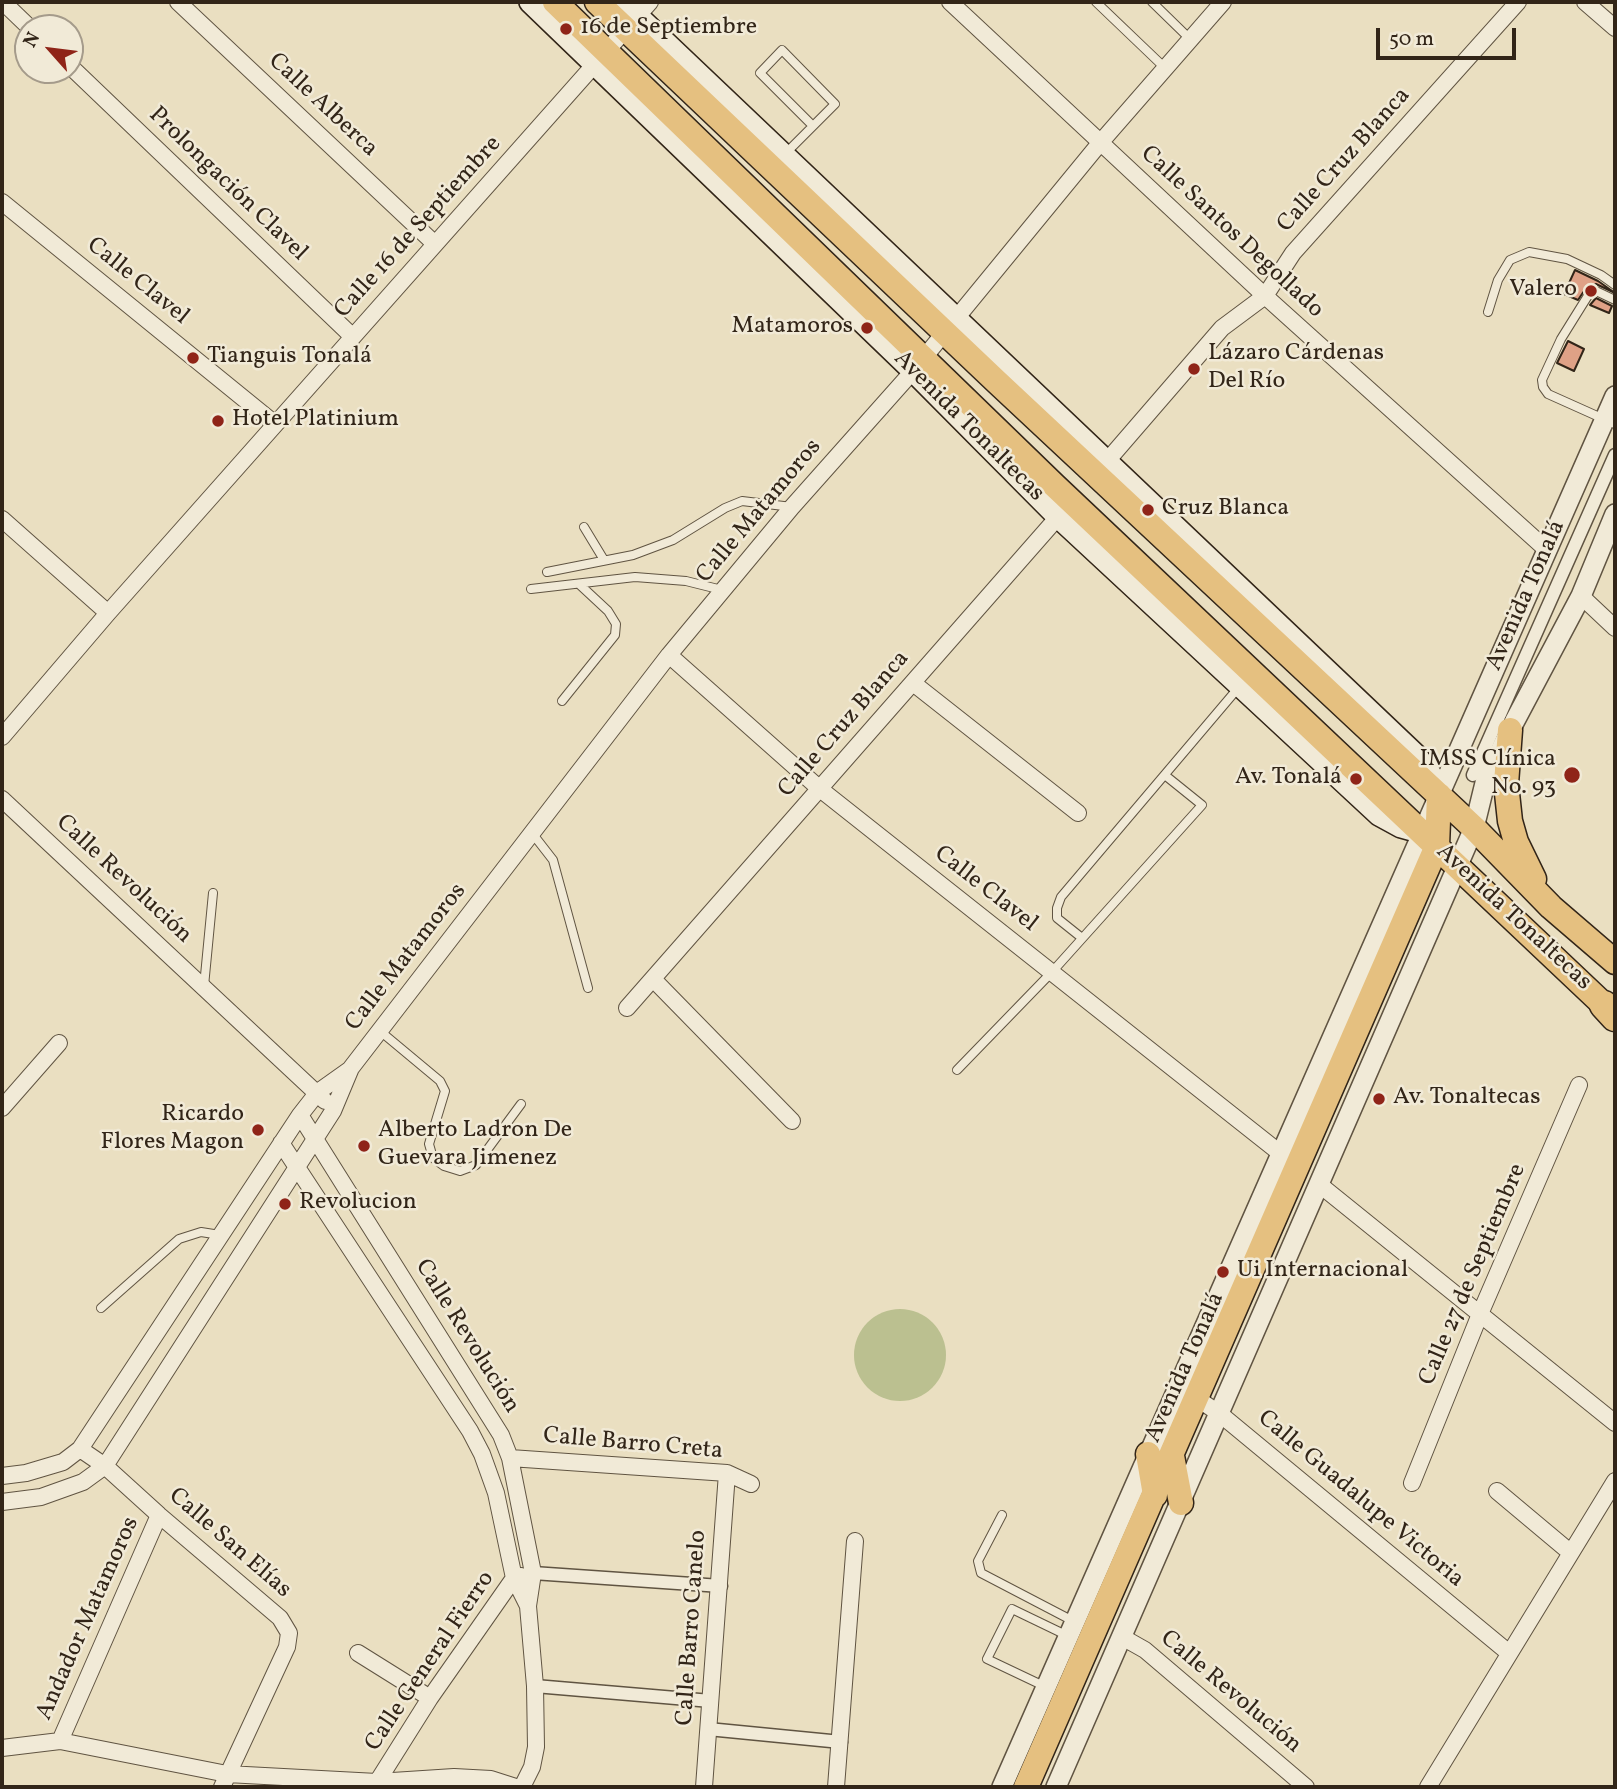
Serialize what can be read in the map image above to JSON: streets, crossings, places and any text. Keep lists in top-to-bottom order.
{
  "streets": {
    "main road": ["Avenida Tonaltecas", "Avenida Tonalá"],
    "street": [
      "Calle Alberca",
      "Calle Cruz Blanca",
      "Prolongación Clavel",
      "Calle 16 de Septiembre",
      "Calle Santos Degollado",
      "Calle Clavel",
      "Calle Matamoros",
      "Calle Revolución",
      "Calle 27 de Septiembre",
      "Calle Barro Creta",
      "Calle Guadalupe Victoria",
      "Calle San Elías",
      "Andador Matamoros",
      "Calle Barro Canelo",
      "Calle General Fierro"
    ]
  },
  "crossings": [
    ["Calle Alberca", "Calle 16 de Septiembre"],
    ["Calle Cruz Blanca", "Calle Santos Degollado"],
    ["Calle Cruz Blanca", "Calle Clavel"],
    ["Calle Cruz Blanca", "Avenida Tonaltecas"],
    ["Prolongación Clavel", "Calle 16 de Septiembre"],
    ["Calle 16 de Septiembre", "Calle Clavel"],
    ["Calle 16 de Septiembre", "Avenida Tonaltecas"],
    ["Calle Santos Degollado", "Calle Matamoros"],
    ["Calle Santos Degollado", "Avenida Tonalá"],
    ["Calle Clavel", "Calle Matamoros"],
    ["Calle Clavel", "Avenida Tonalá"],
    ["Avenida Tonaltecas", "Calle Matamoros"],
    ["Avenida Tonaltecas", "Avenida Tonalá"],
    ["Calle Matamoros", "Calle Revolución"],
    ["Calle Matamoros", "Calle San Elías"],
    ["Avenida Tonalá", "Calle Revolución"],
    ["Avenida Tonalá", "Calle Guadalupe Victoria"],
    ["Calle Revolución", "Calle Barro Creta"],
    ["Calle Revolución", "Calle General Fierro"],
    ["Calle Barro Creta", "Calle Barro Canelo"],
    ["Calle San Elías", "Andador Matamoros"]
  ],
  "places": [
    "16 de Septiembre",
    "Valero",
    "Matamoros",
    "Tianguis Tonalá",
    "Lázaro Cárdenas Del Río",
    "Hotel Platinium",
    "Cruz Blanca",
    "IMSS Clínica No. 93",
    "Av. Tonalá",
    "Av. Tonaltecas",
    "Ricardo Flores Magon",
    "Alberto Ladron De Guevara Jimenez",
    "Revolucion",
    "Ui Internacional"
  ],
  "scale_bar": "50 m",
  "north": "top left"
}
